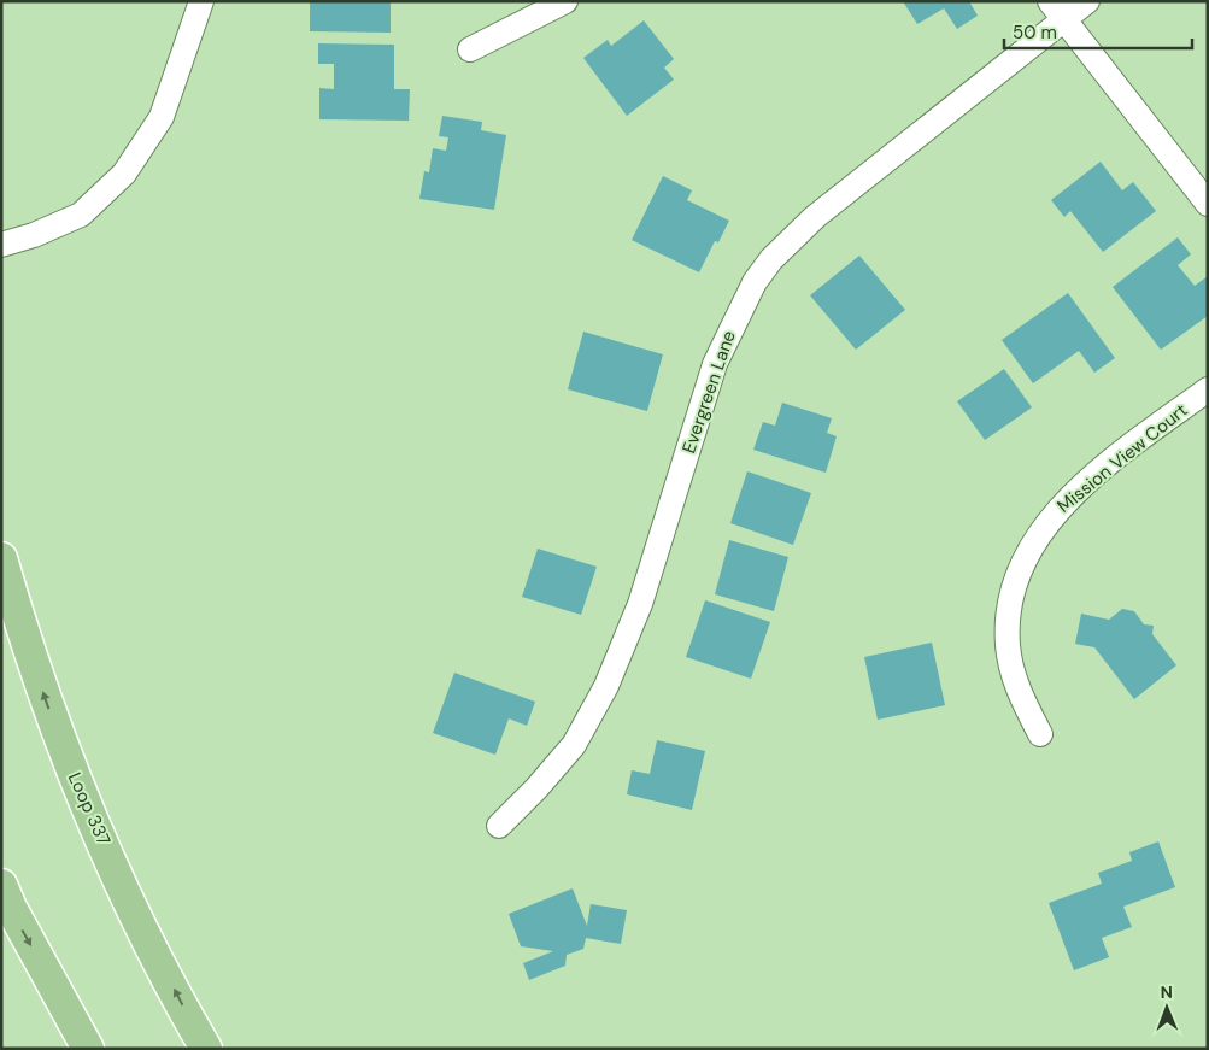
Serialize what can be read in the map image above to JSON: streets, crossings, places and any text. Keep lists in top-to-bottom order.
{
  "streets": {
    "main road": ["Loop 337"],
    "street": ["Evergreen Lane", "Mission View Court"]
  },
  "scale_bar": "50 m",
  "north": "top"
}
